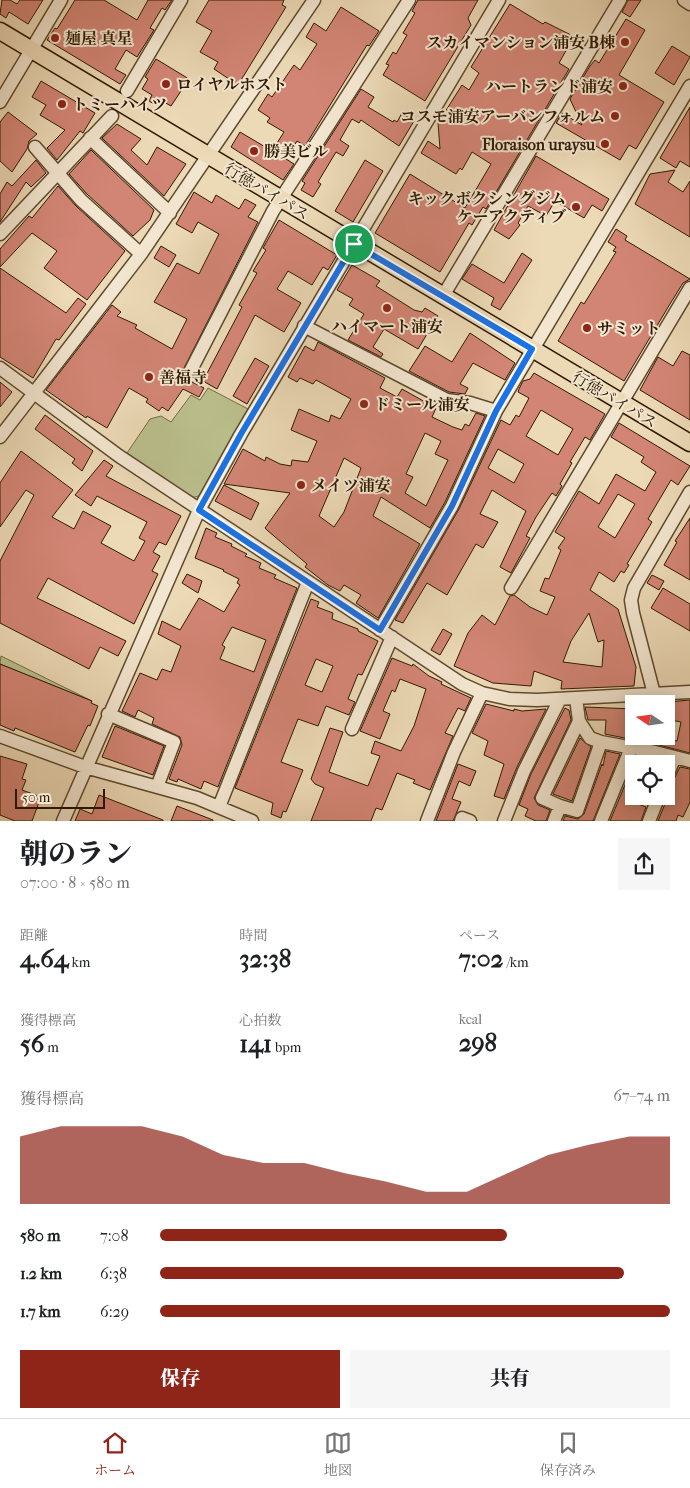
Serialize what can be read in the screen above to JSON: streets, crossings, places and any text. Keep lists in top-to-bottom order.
{
  "streets": {
    "main road": ["行徳バイパス"]
  },
  "places": [
    "麺屋 真星",
    "スカイマンション浦安 B棟",
    "ロイヤルホスト",
    "ハートランド浦安",
    "トミーハイツ",
    "コスモ浦安アーバンフォルム",
    "Floraison uraysu",
    "勝美ビル",
    "キックボクシングジム ケーアクティブ",
    "ハイマート浦安",
    "サミット",
    "善福寺",
    "ドミール浦安",
    "メイツ浦安"
  ],
  "scale_bar": "50 m",
  "north": "left",
  "page": {
    "scale": "50 m",
    "heading": ["朝のラン", "07:00 · 8 × 580 m"],
    "stats": [
      ["距離", "4.64 km"],
      ["時間", "32:38"],
      ["ペース", "7:02 /km"],
      ["獲得標高", "56 m"],
      ["心拍数", "141 bpm"],
      ["kcal", "298"]
    ],
    "chart": ["獲得標高", "67–74 m"],
    "list": [
      {
        "name": "580 m",
        "note": "7:08"
      },
      {
        "name": "1.2 km",
        "note": "6:38"
      },
      {
        "name": "1.7 km",
        "note": "6:29"
      }
    ],
    "buttons": ["保存", "共有"],
    "tabs": ["ホーム", "地図", "保存済み"]
  }
}
